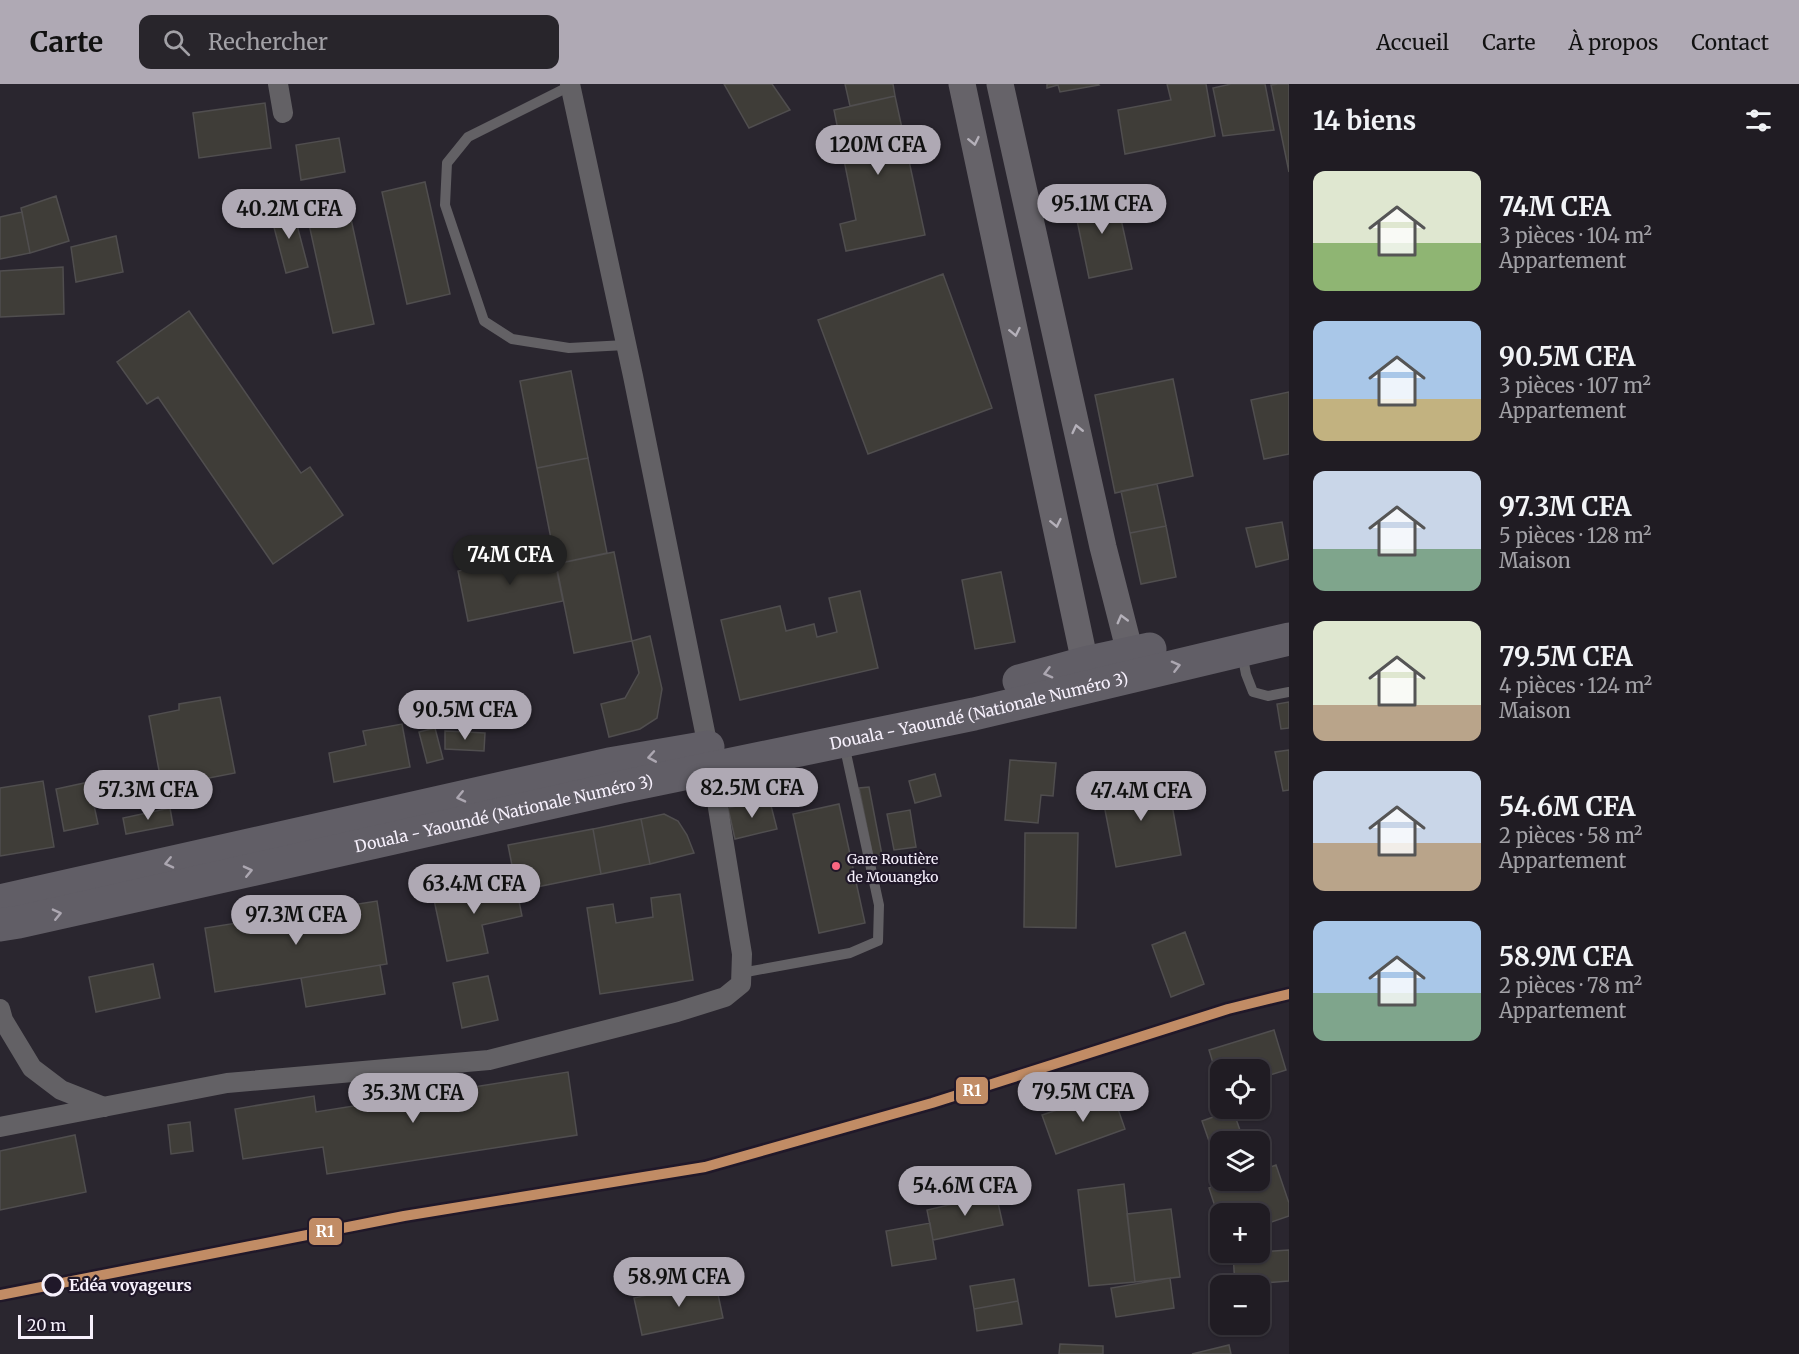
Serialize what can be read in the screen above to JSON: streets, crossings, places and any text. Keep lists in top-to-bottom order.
{
  "streets": {
    "highway": ["Douala - Yaoundé (Nationale Numéro 3)"]
  },
  "places": ["Gare Routière de Mouangko", "Edéa voyageurs"],
  "lines": ["transit line R1"],
  "scale_bar": "20 m",
  "page": {
    "header": "Carte",
    "search": "Rechercher",
    "nav": [
      "Accueil",
      "Carte",
      "À propos",
      "Contact"
    ],
    "heading": "14 biens",
    "price": [
      "120M CFA",
      "95.1M CFA",
      "40.2M CFA",
      "74M CFA",
      "90.5M CFA",
      "82.5M CFA",
      "57.3M CFA",
      "47.4M CFA",
      "63.4M CFA",
      "97.3M CFA",
      "79.5M CFA",
      "35.3M CFA",
      "54.6M CFA",
      "58.9M CFA"
    ],
    "list": [
      {
        "name": "74M CFA",
        "note": "3 pièces · 104 m² · Appartement"
      },
      {
        "name": "90.5M CFA",
        "note": "3 pièces · 107 m² · Appartement"
      },
      {
        "name": "97.3M CFA",
        "note": "5 pièces · 128 m² · Maison"
      },
      {
        "name": "79.5M CFA",
        "note": "4 pièces · 124 m² · Maison"
      },
      {
        "name": "54.6M CFA",
        "note": "2 pièces · 58 m² · Appartement"
      },
      {
        "name": "58.9M CFA",
        "note": "2 pièces · 78 m² · Appartement"
      }
    ],
    "map_buttons": ["+", "−"],
    "scale": "20 m"
  }
}
